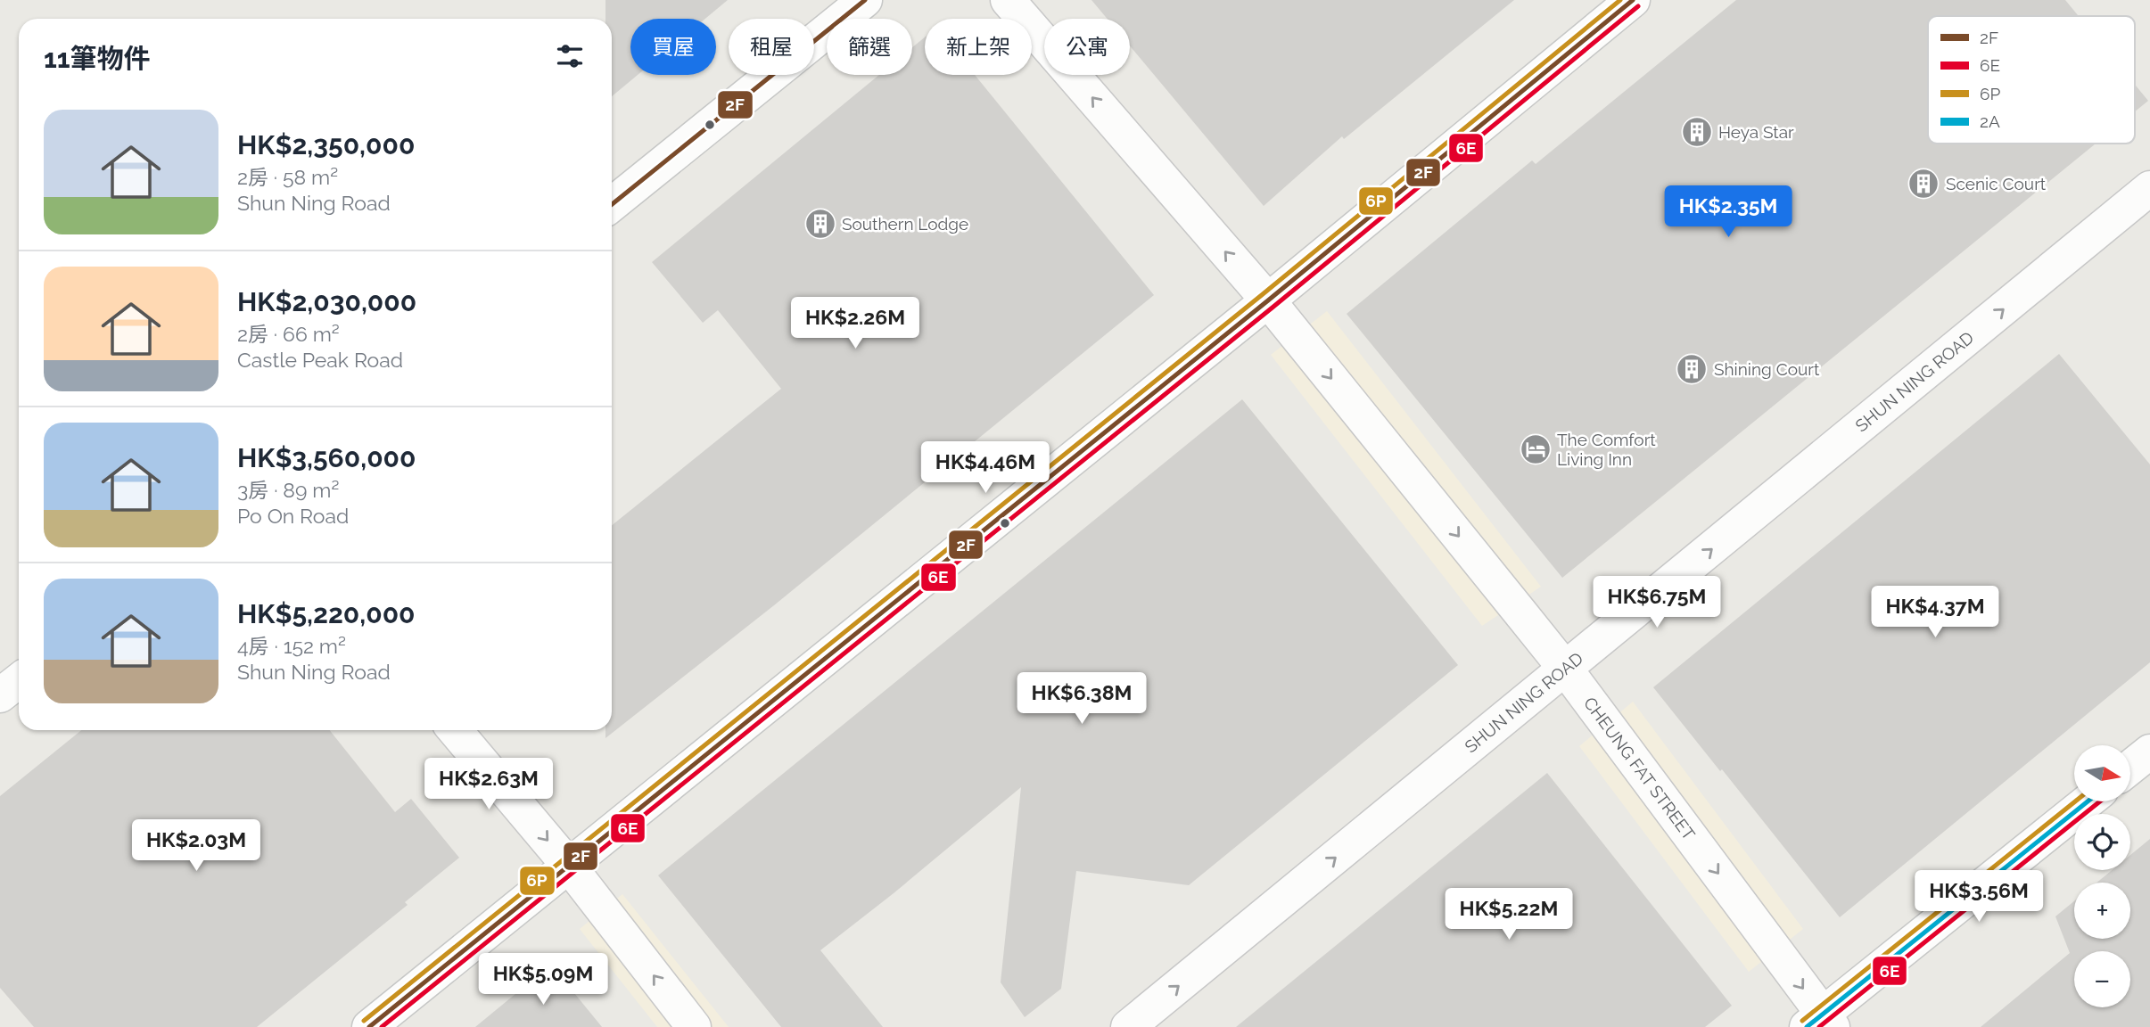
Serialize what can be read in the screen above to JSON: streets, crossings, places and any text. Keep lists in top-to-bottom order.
{
  "streets": {
    "street": ["SHUN NING ROAD", "CHEUNG FAT STREET"]
  },
  "crossings": [
    ["SHUN NING ROAD", "CHEUNG FAT STREET"]
  ],
  "one_way": ["SHUN NING ROAD"],
  "places": {
    "building": [
      "Heya Star",
      "Scenic Court",
      "Southern Lodge",
      "Shining Court"
    ],
    "hotel": ["The Comfort Living Inn"]
  },
  "lines": [
    "transit line 2F",
    "transit line 6P",
    "transit line 6E",
    "transit line 2A"
  ],
  "legend": [
    "2F",
    "6E",
    "6P",
    "2A"
  ],
  "north": "right",
  "page": {
    "chip": [
      "買屋",
      "租屋",
      "篩選",
      "新上架",
      "公寓"
    ],
    "heading": "11筆物件",
    "list": [
      {
        "name": "HK$2,350,000",
        "note": "2房 · 58 m² · Shun Ning Road"
      },
      {
        "name": "HK$2,030,000",
        "note": "2房 · 66 m² · Castle Peak Road"
      },
      {
        "name": "HK$3,560,000",
        "note": "3房 · 89 m² · Po On Road"
      },
      {
        "name": "HK$5,220,000",
        "note": "4房 · 152 m² · Shun Ning Road"
      }
    ],
    "price": [
      "HK$2.35M",
      "HK$2.26M",
      "HK$4.46M",
      "HK$6.75M",
      "HK$4.37M",
      "HK$6.38M",
      "HK$2.63M",
      "HK$2.03M",
      "HK$3.56M",
      "HK$5.22M",
      "HK$5.09M"
    ],
    "map_buttons": ["+", "−"]
  }
}
